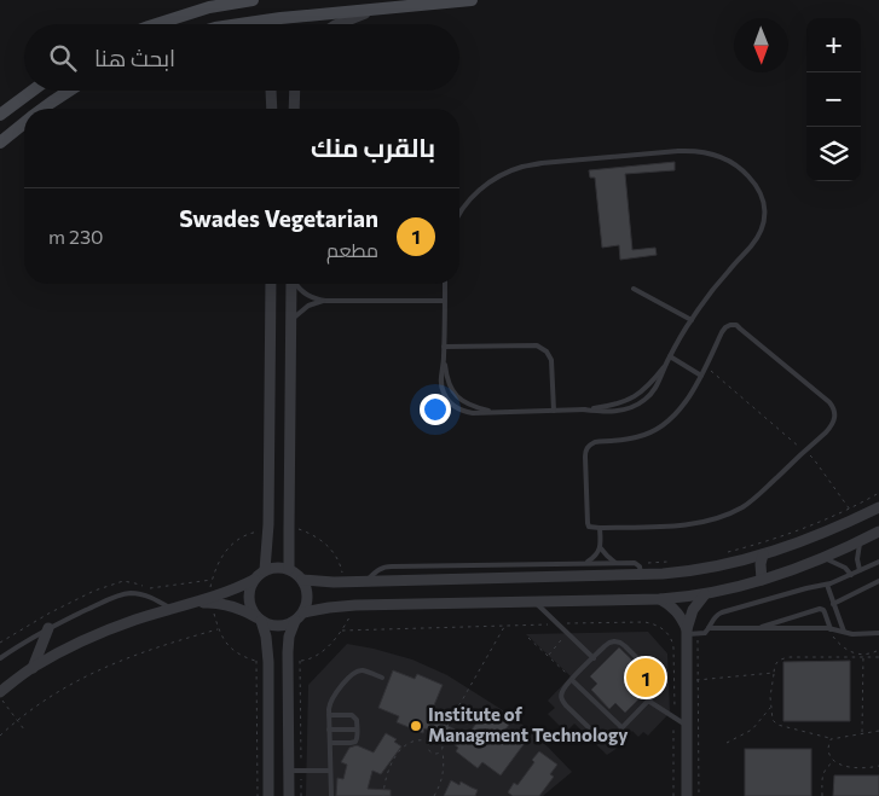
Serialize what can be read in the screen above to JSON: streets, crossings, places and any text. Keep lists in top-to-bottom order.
{
  "places": ["Institute of Managment Technology"],
  "north": "bottom",
  "page": {
    "map_buttons": ["+", "−"],
    "search": "ابحث هنا",
    "heading": "بالقرب منك",
    "list": [
      {
        "mark": "1",
        "name": "Swades Vegetarian",
        "note": "مطعم",
        "value": "230 m"
      }
    ],
    "pins": "1"
  }
}
